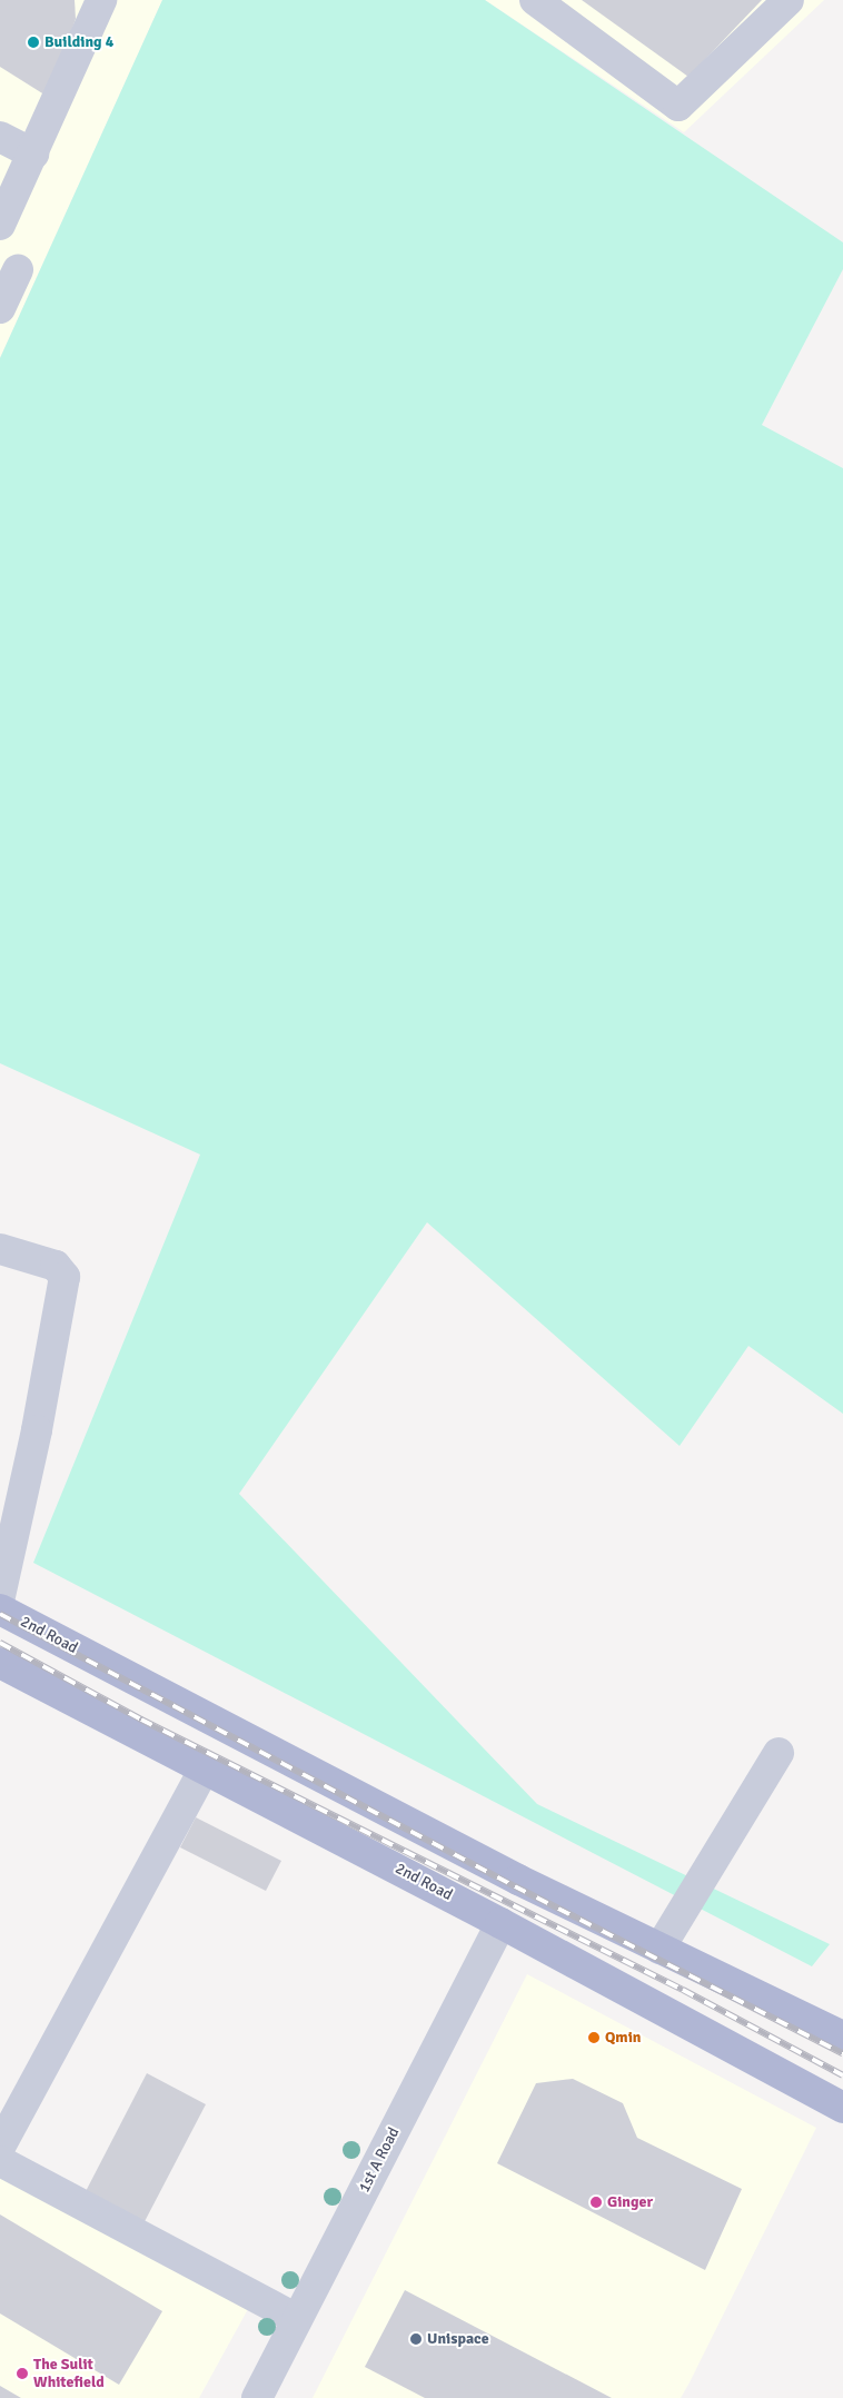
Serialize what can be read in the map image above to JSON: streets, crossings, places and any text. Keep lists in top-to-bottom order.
{
  "streets": {
    "main road": ["2nd Road"],
    "street": ["1st A Road"]
  },
  "crossings": [
    ["2nd Road", "1st A Road"]
  ],
  "places": [
    "Building 4",
    "Qmin",
    "Ginger",
    "Unispace",
    "The Sulit Whitefield"
  ]
}
